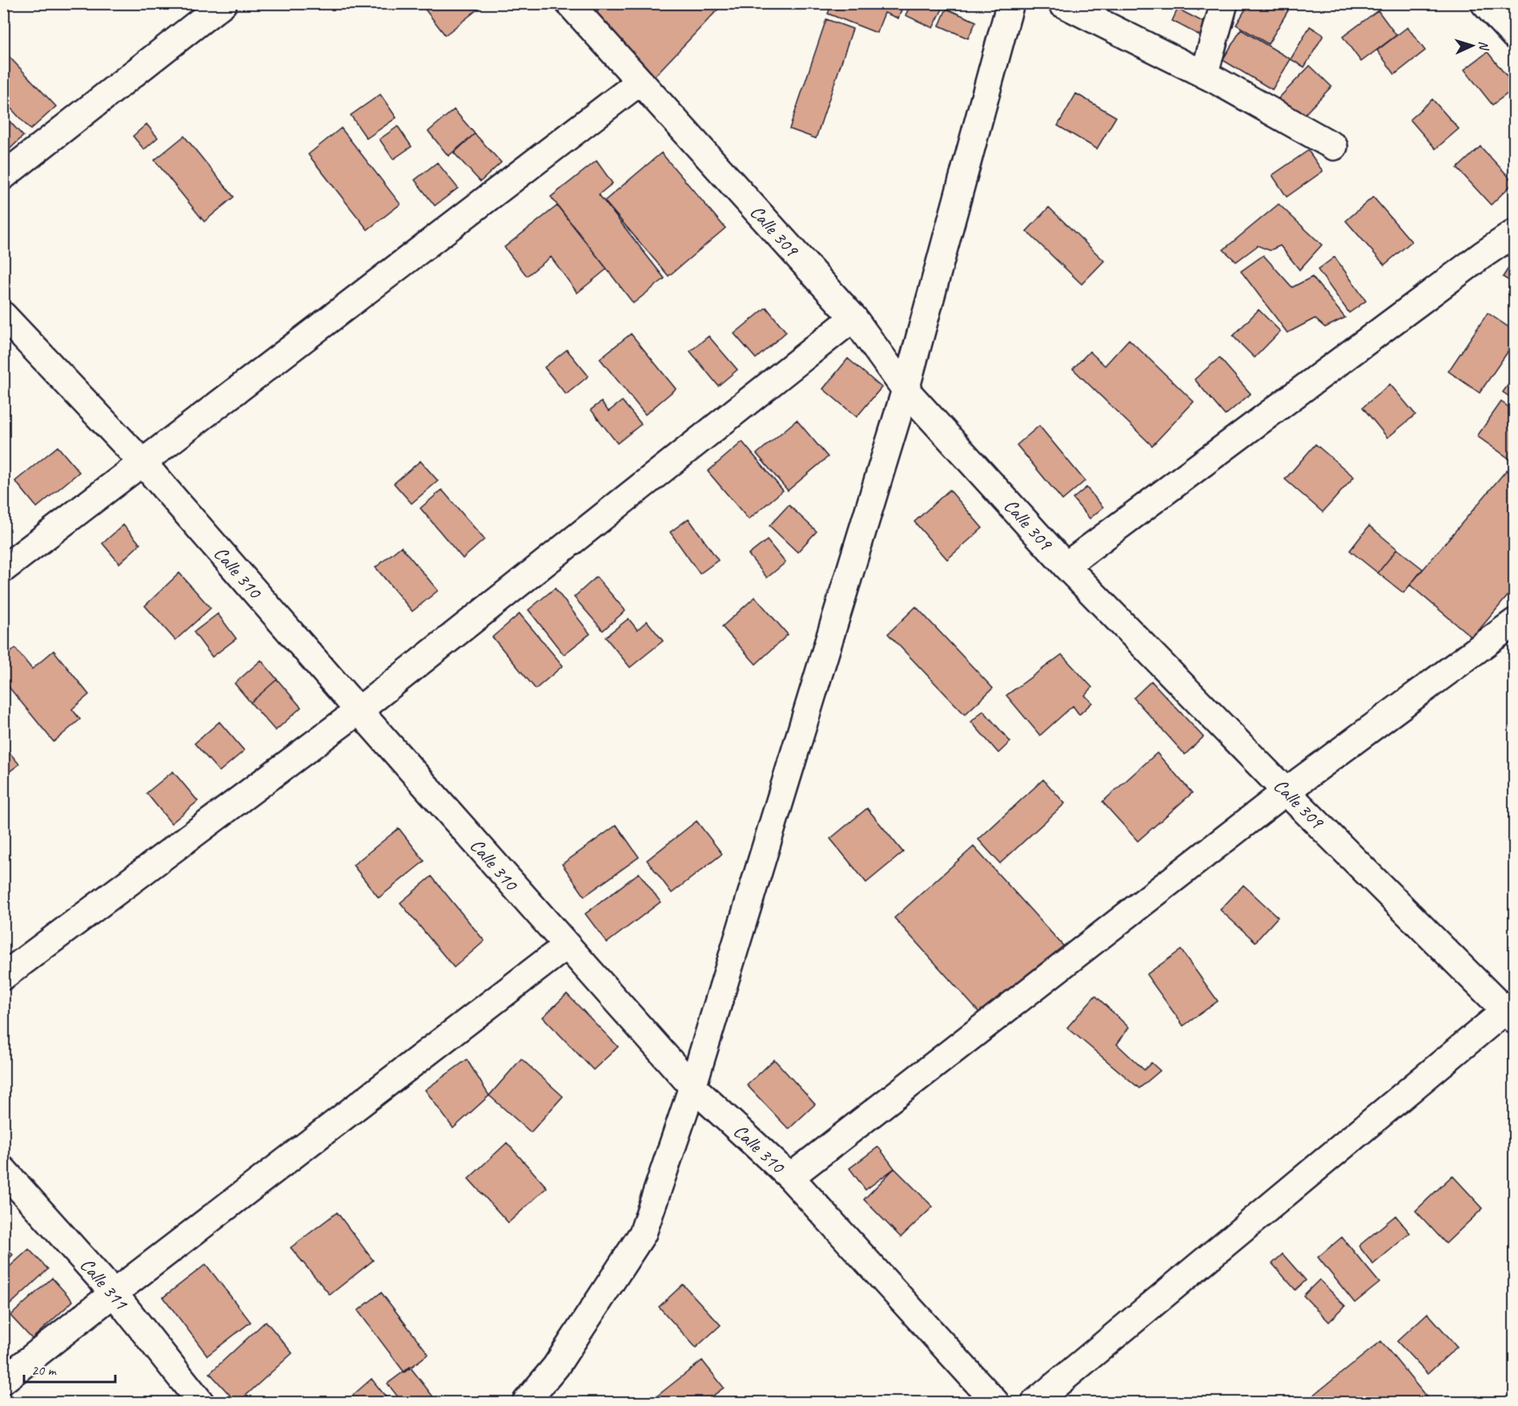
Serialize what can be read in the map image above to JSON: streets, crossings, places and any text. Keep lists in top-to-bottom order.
{
  "streets": {
    "street": ["Calle 309", "Calle 310", "Calle 311"]
  },
  "scale_bar": "20 m",
  "north": "right"
}
